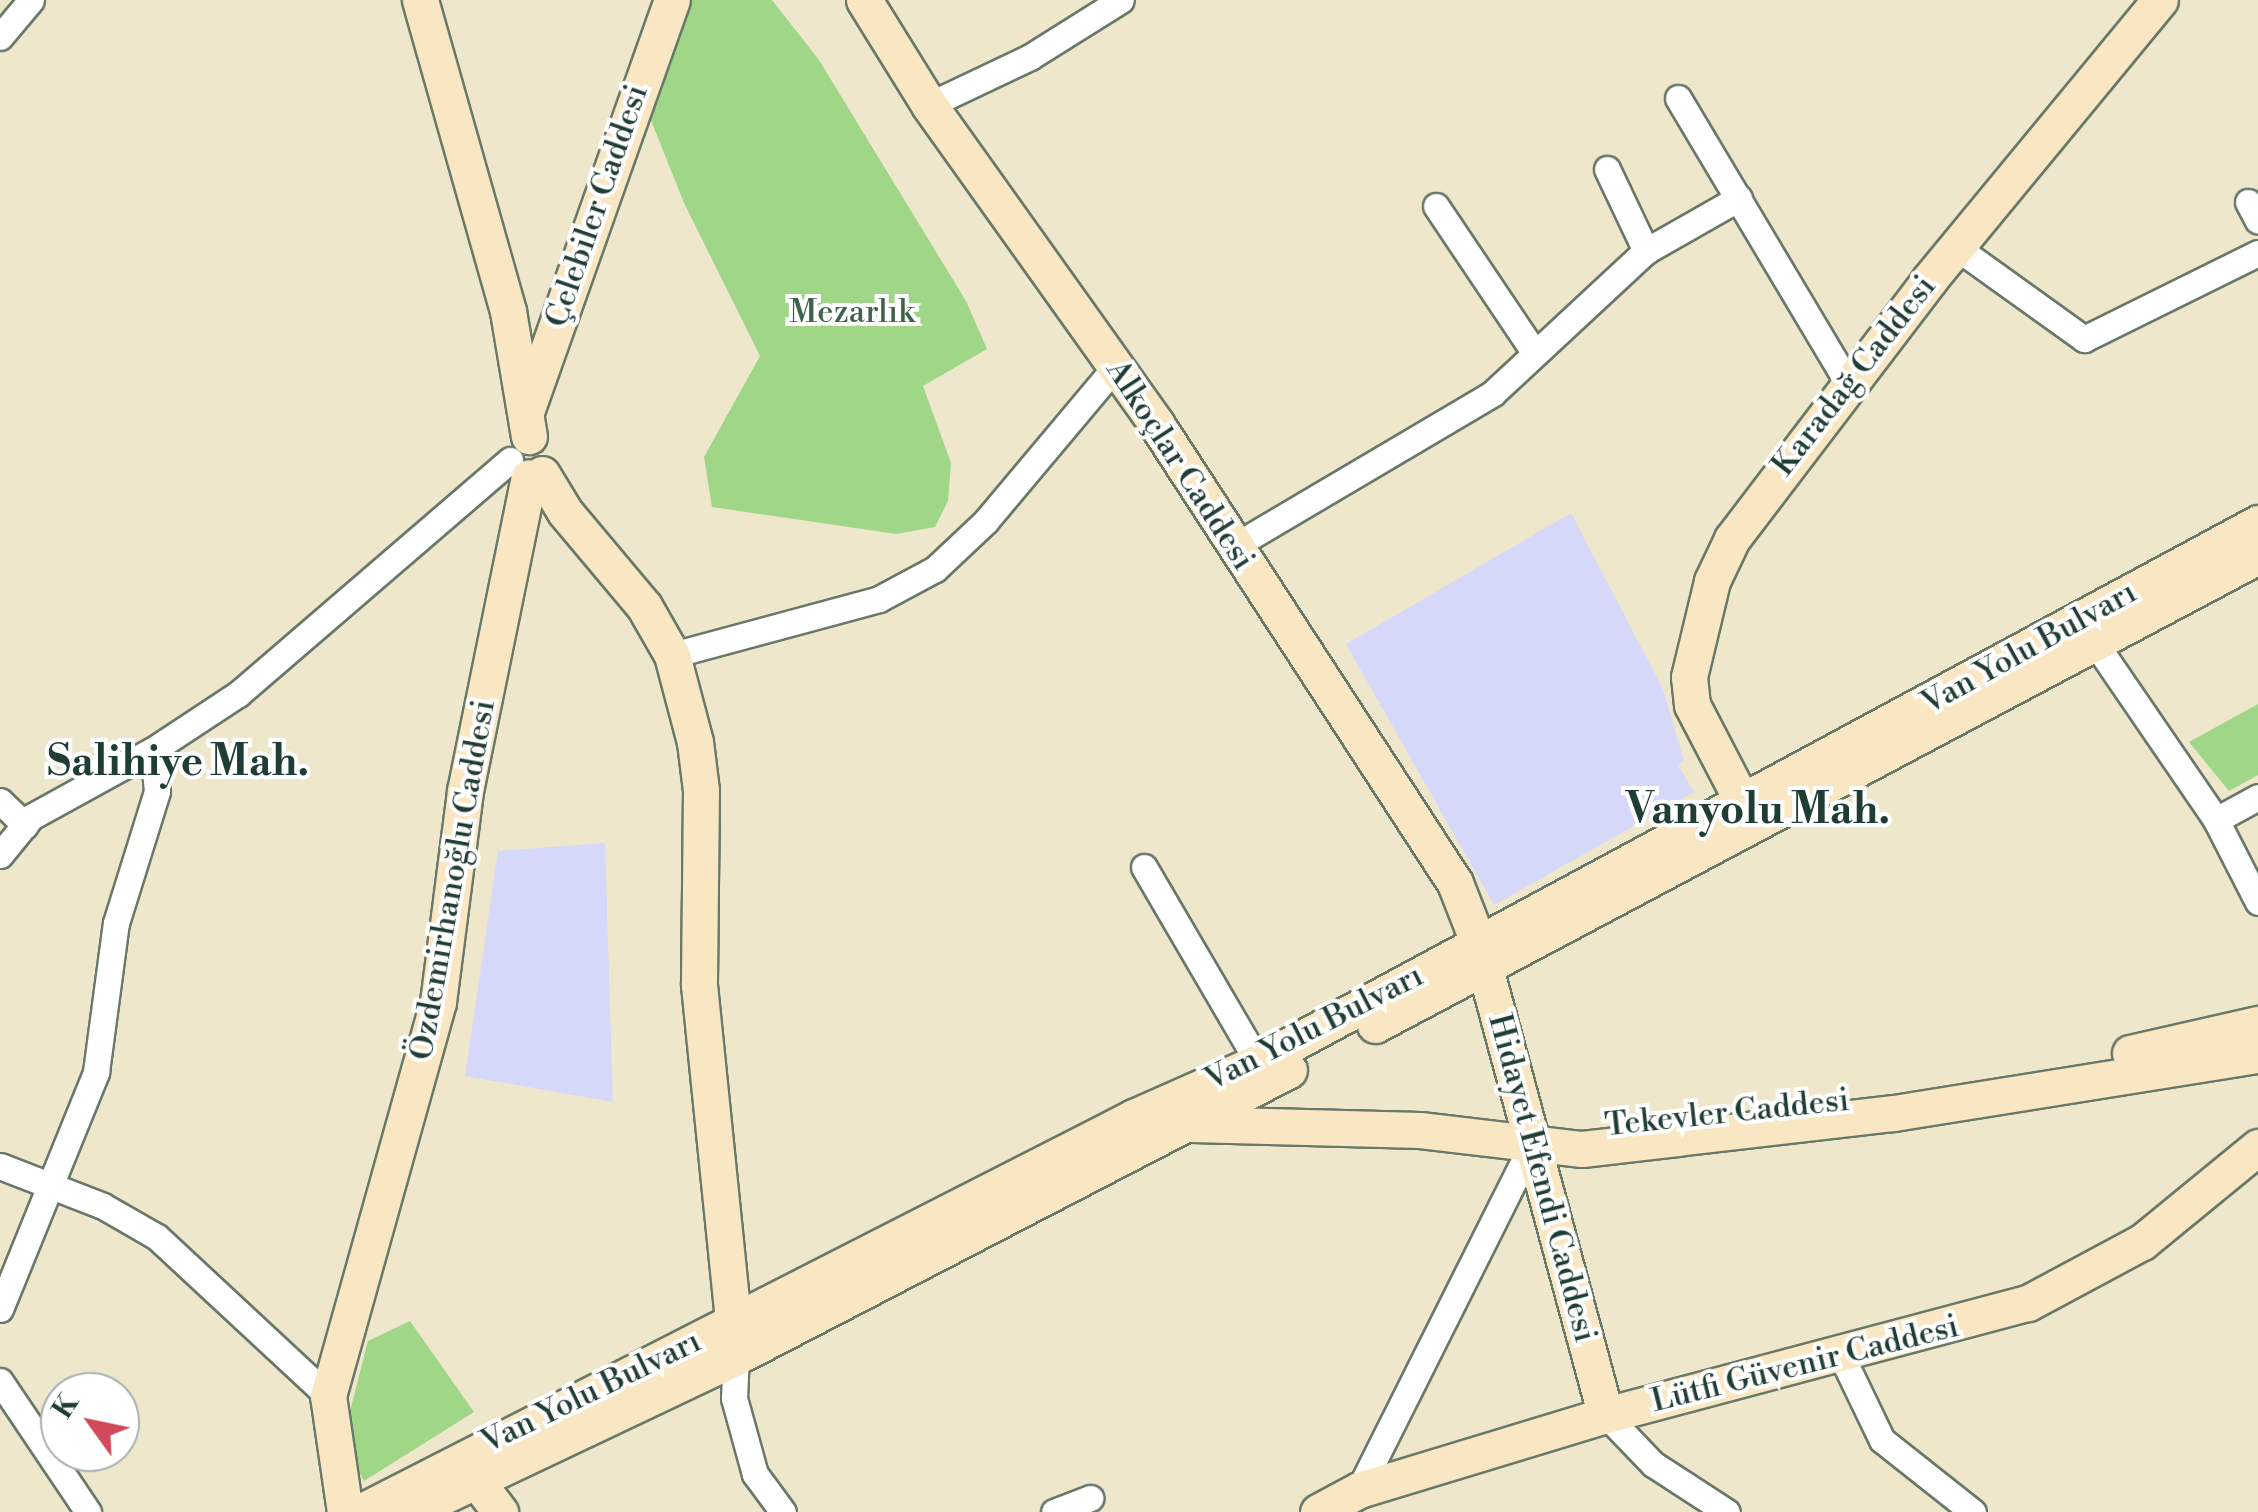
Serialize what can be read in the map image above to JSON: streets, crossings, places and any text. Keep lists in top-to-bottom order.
{
  "streets": {
    "street": [
      "Çelebiler Caddesi",
      "Karadağ Caddesi",
      "Alkoçlar Caddesi",
      "Van Yolu Bulvarı",
      "Özdemirhanoğlu Caddesi",
      "Tekevler Caddesi",
      "Hidayet Efendi Caddesi",
      "Lütfi Güvenir Caddesi"
    ]
  },
  "crossings": [
    ["Çelebiler Caddesi", "Özdemirhanoğlu Caddesi"],
    ["Karadağ Caddesi", "Van Yolu Bulvarı"],
    ["Alkoçlar Caddesi", "Van Yolu Bulvarı"],
    ["Alkoçlar Caddesi", "Hidayet Efendi Caddesi"],
    ["Van Yolu Bulvarı", "Hidayet Efendi Caddesi"],
    ["Tekevler Caddesi", "Hidayet Efendi Caddesi"],
    ["Hidayet Efendi Caddesi", "Lütfi Güvenir Caddesi"]
  ],
  "districts": ["Salihiye Mah.", "Vanyolu Mah."],
  "parks": ["Mezarlık"],
  "north": "top left"
}
